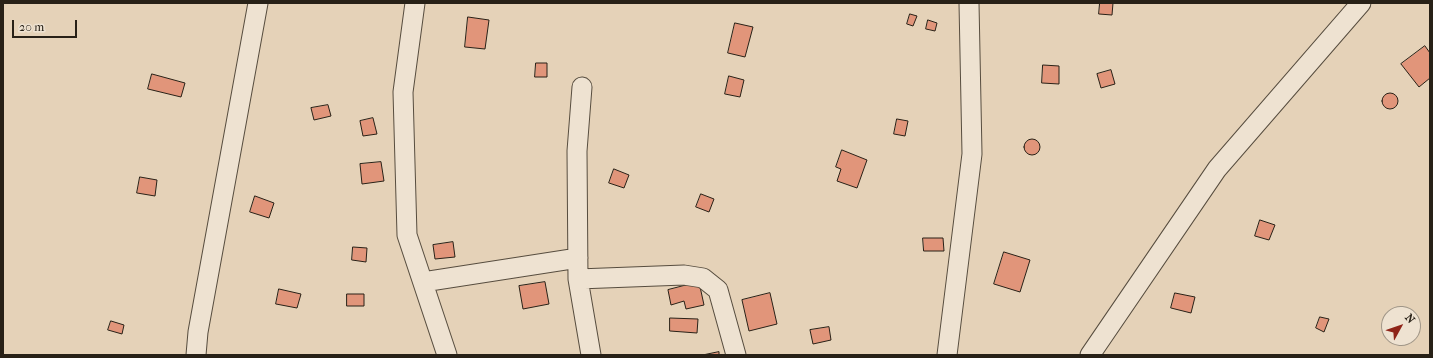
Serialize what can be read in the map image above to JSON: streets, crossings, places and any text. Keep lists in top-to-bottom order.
{
  "scale_bar": "20 m",
  "north": "top right"
}
